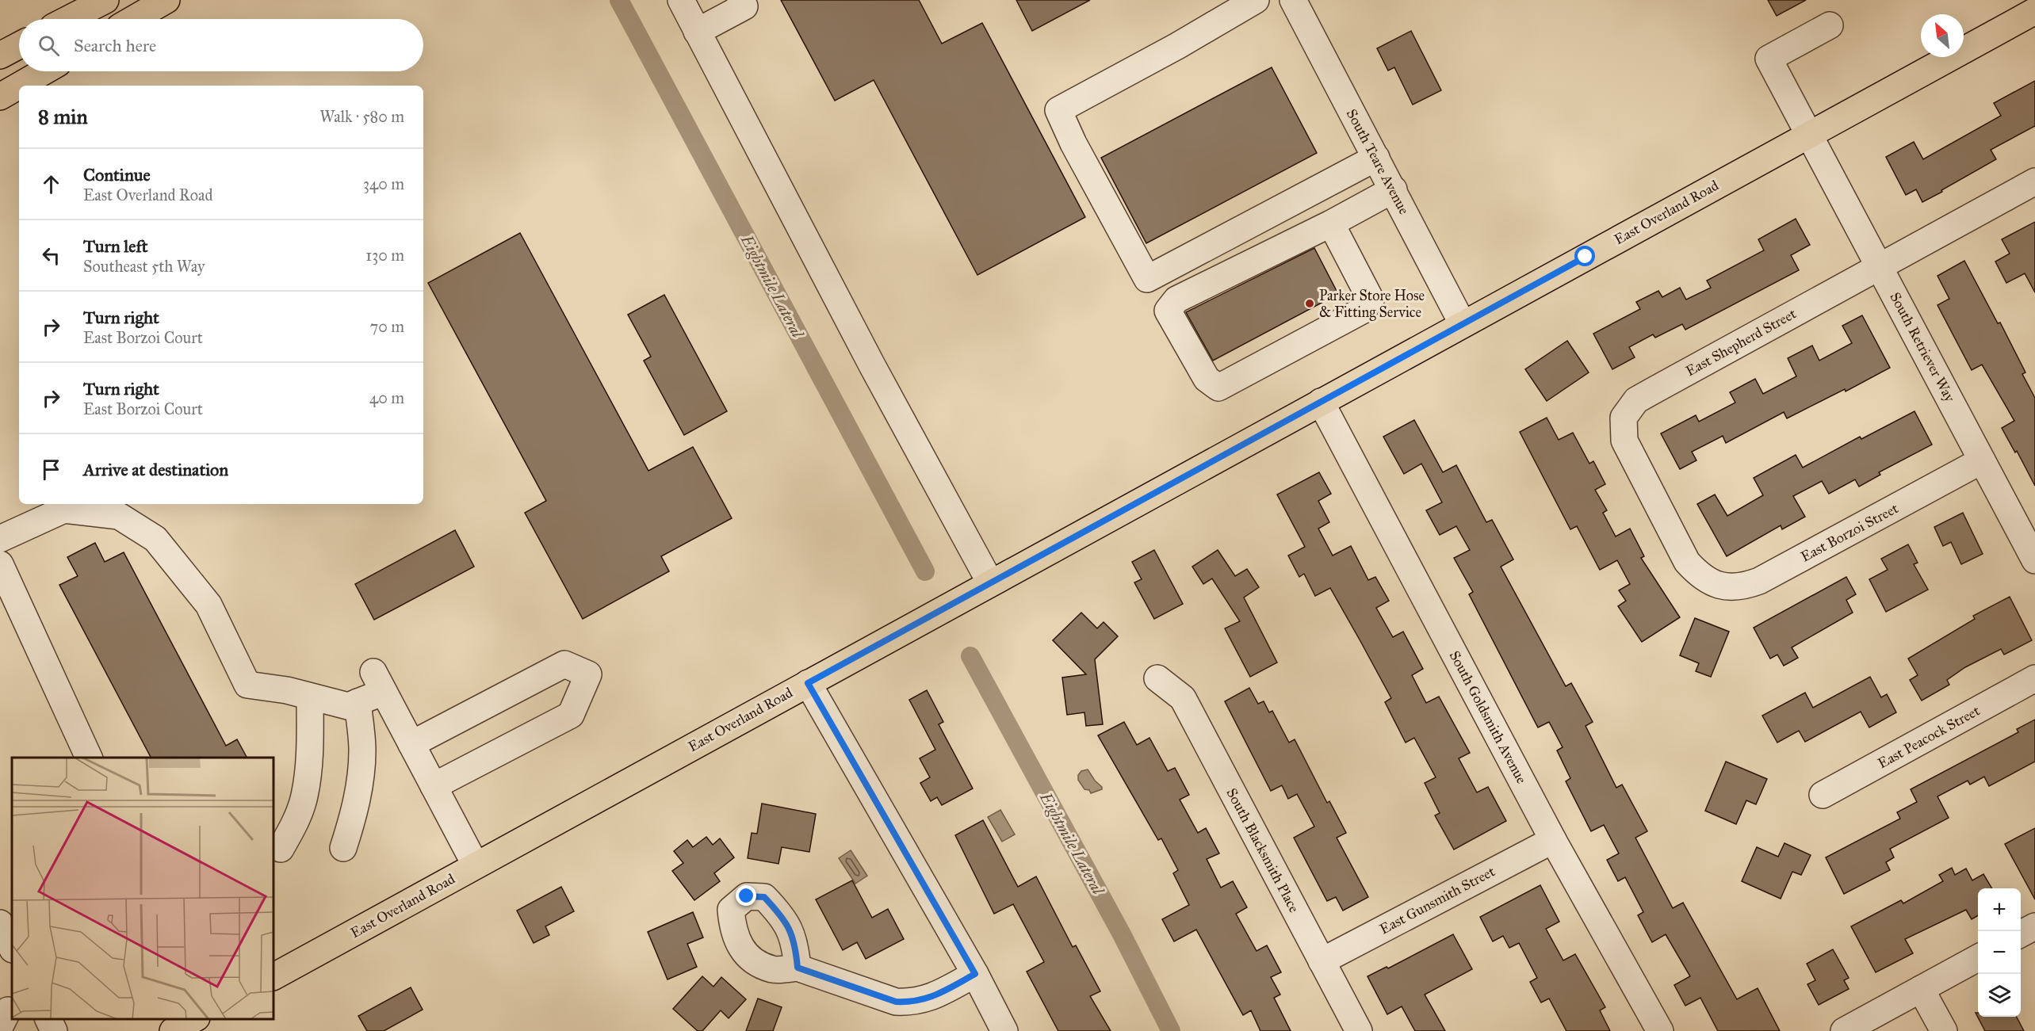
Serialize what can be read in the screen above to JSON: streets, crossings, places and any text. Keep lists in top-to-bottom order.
{
  "streets": {
    "main road": ["East Overland Road"],
    "street": [
      "South Teare Avenue",
      "East Shepherd Street",
      "South Retriever Way",
      "East Borzoi Street",
      "South Goldsmith Avenue",
      "East Peacock Street",
      "South Blacksmith Place",
      "East Gunsmith Street"
    ]
  },
  "crossings": [
    ["South Teare Avenue", "East Overland Road"],
    ["East Overland Road", "South Retriever Way"],
    ["East Overland Road", "South Goldsmith Avenue"],
    ["East Shepherd Street", "South Retriever Way"],
    ["East Shepherd Street", "East Borzoi Street"],
    ["South Retriever Way", "East Borzoi Street"],
    ["South Goldsmith Avenue", "East Gunsmith Street"],
    ["South Blacksmith Place", "East Gunsmith Street"]
  ],
  "water": ["Eightmile Lateral"],
  "places": ["Parker Store Hose & Fitting Service"],
  "north": "top left",
  "page": {
    "search": "Search here",
    "heading": ["8 min", "Walk · 580 m"],
    "list": [
      ["Continue", "East Overland Road", "340 m"],
      ["Turn left", "Southeast 5th Way", "130 m"],
      ["Turn right", "East Borzoi Court", "70 m"],
      ["Turn right", "East Borzoi Court", "40 m"],
      "Arrive at destination"
    ],
    "map_buttons": ["+", "−"]
  }
}
